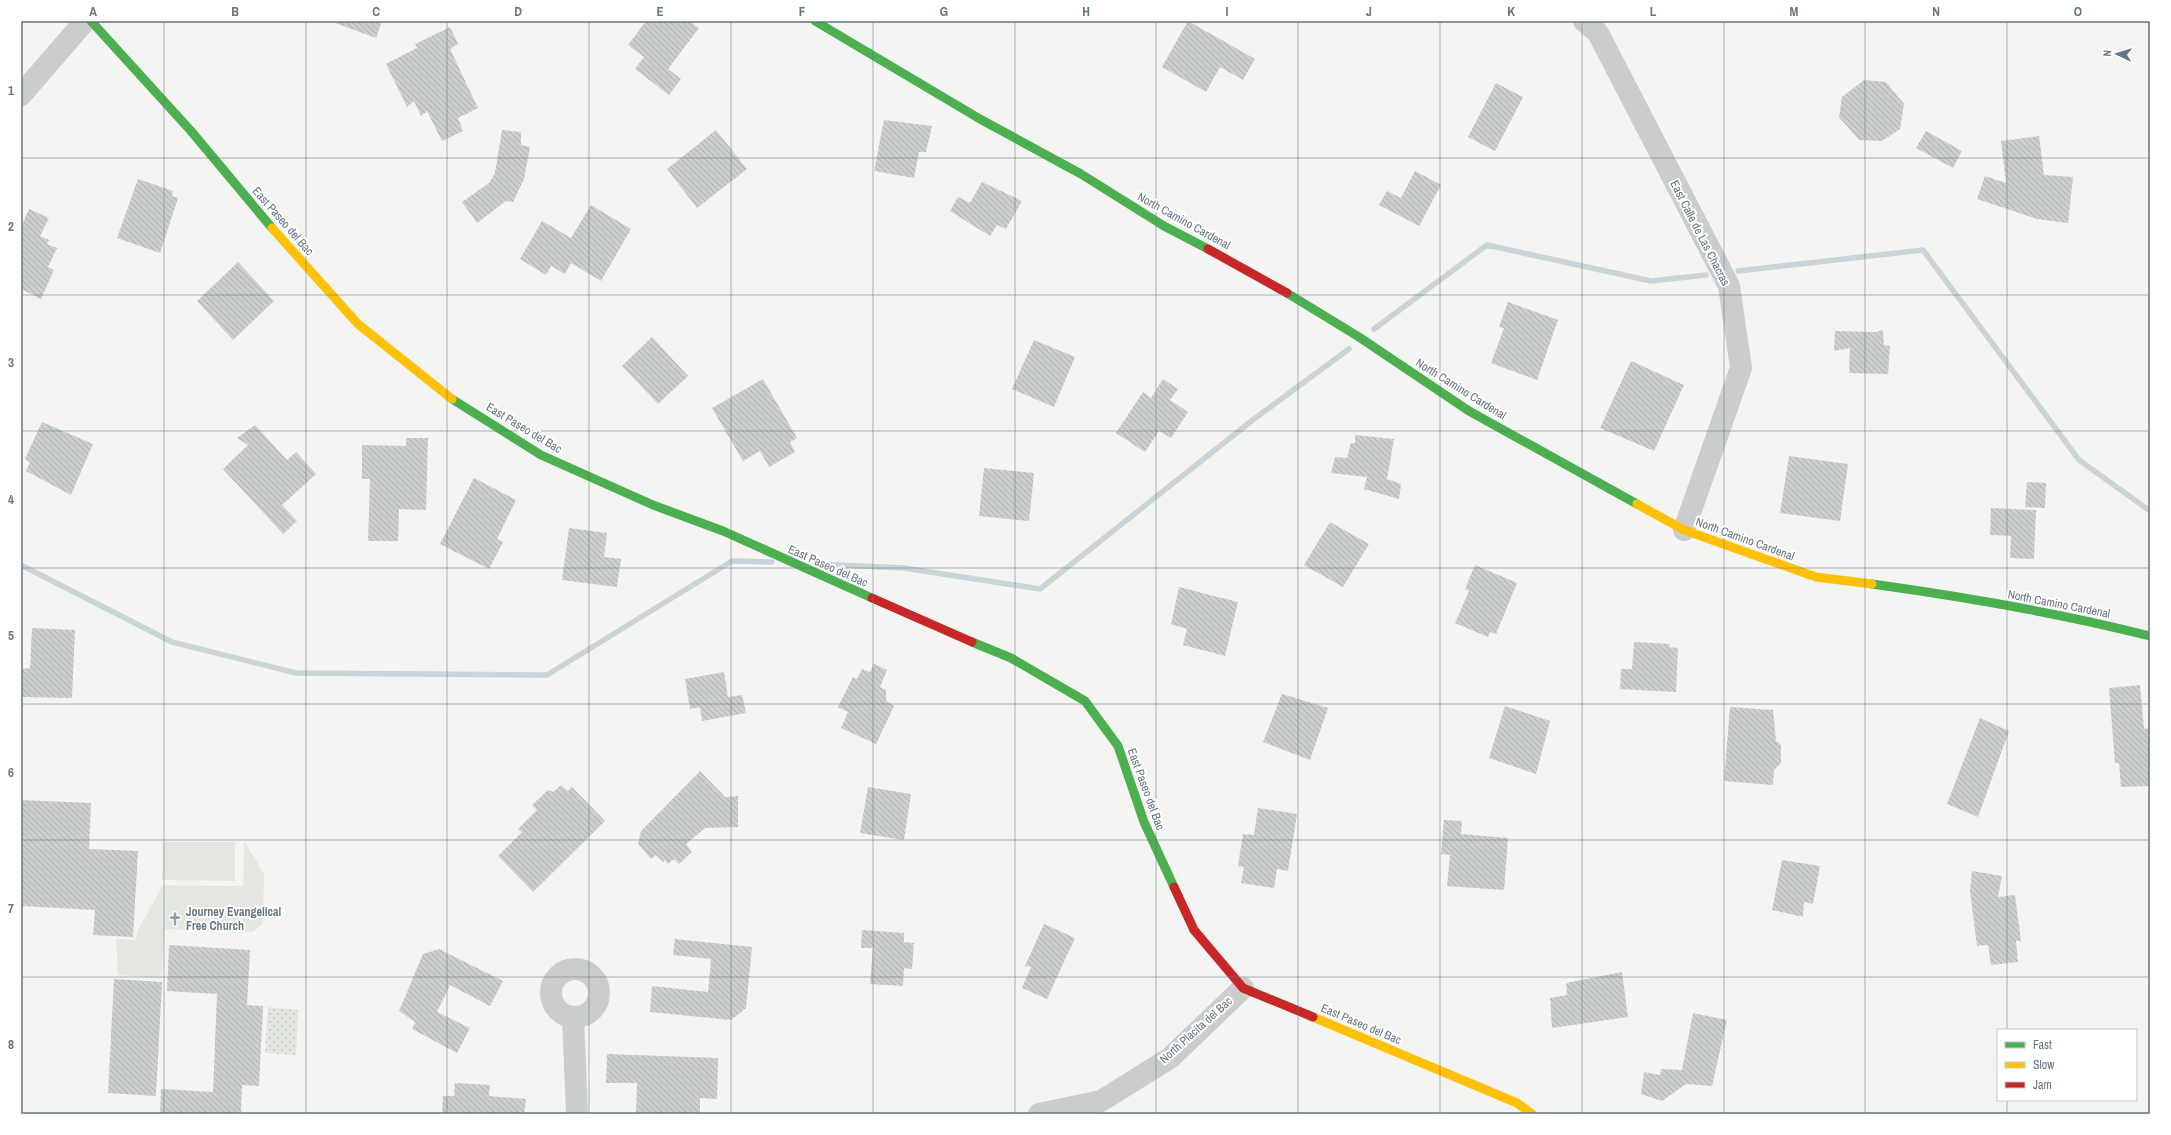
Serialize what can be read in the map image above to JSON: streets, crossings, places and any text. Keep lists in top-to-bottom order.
{
  "streets": {
    "street": [
      "East Paseo del Bac",
      "North Camino Cardenal",
      "East Calle de Las Chacras",
      "North Placita del Bac"
    ]
  },
  "crossings": [
    ["East Paseo del Bac", "North Placita del Bac"],
    ["North Camino Cardenal", "East Calle de Las Chacras"]
  ],
  "places": {
    "church": ["Journey Evangelical Free Church"]
  },
  "legend": ["Fast", "Slow", "Jam"],
  "north": "left",
  "grid": {
    "columns": [
      "A",
      "B",
      "C",
      "D",
      "E",
      "F",
      "G",
      "H",
      "I",
      "J",
      "K",
      "L",
      "M",
      "N",
      "O"
    ],
    "rows": [
      "1",
      "2",
      "3",
      "4",
      "5",
      "6",
      "7",
      "8"
    ]
  }
}
